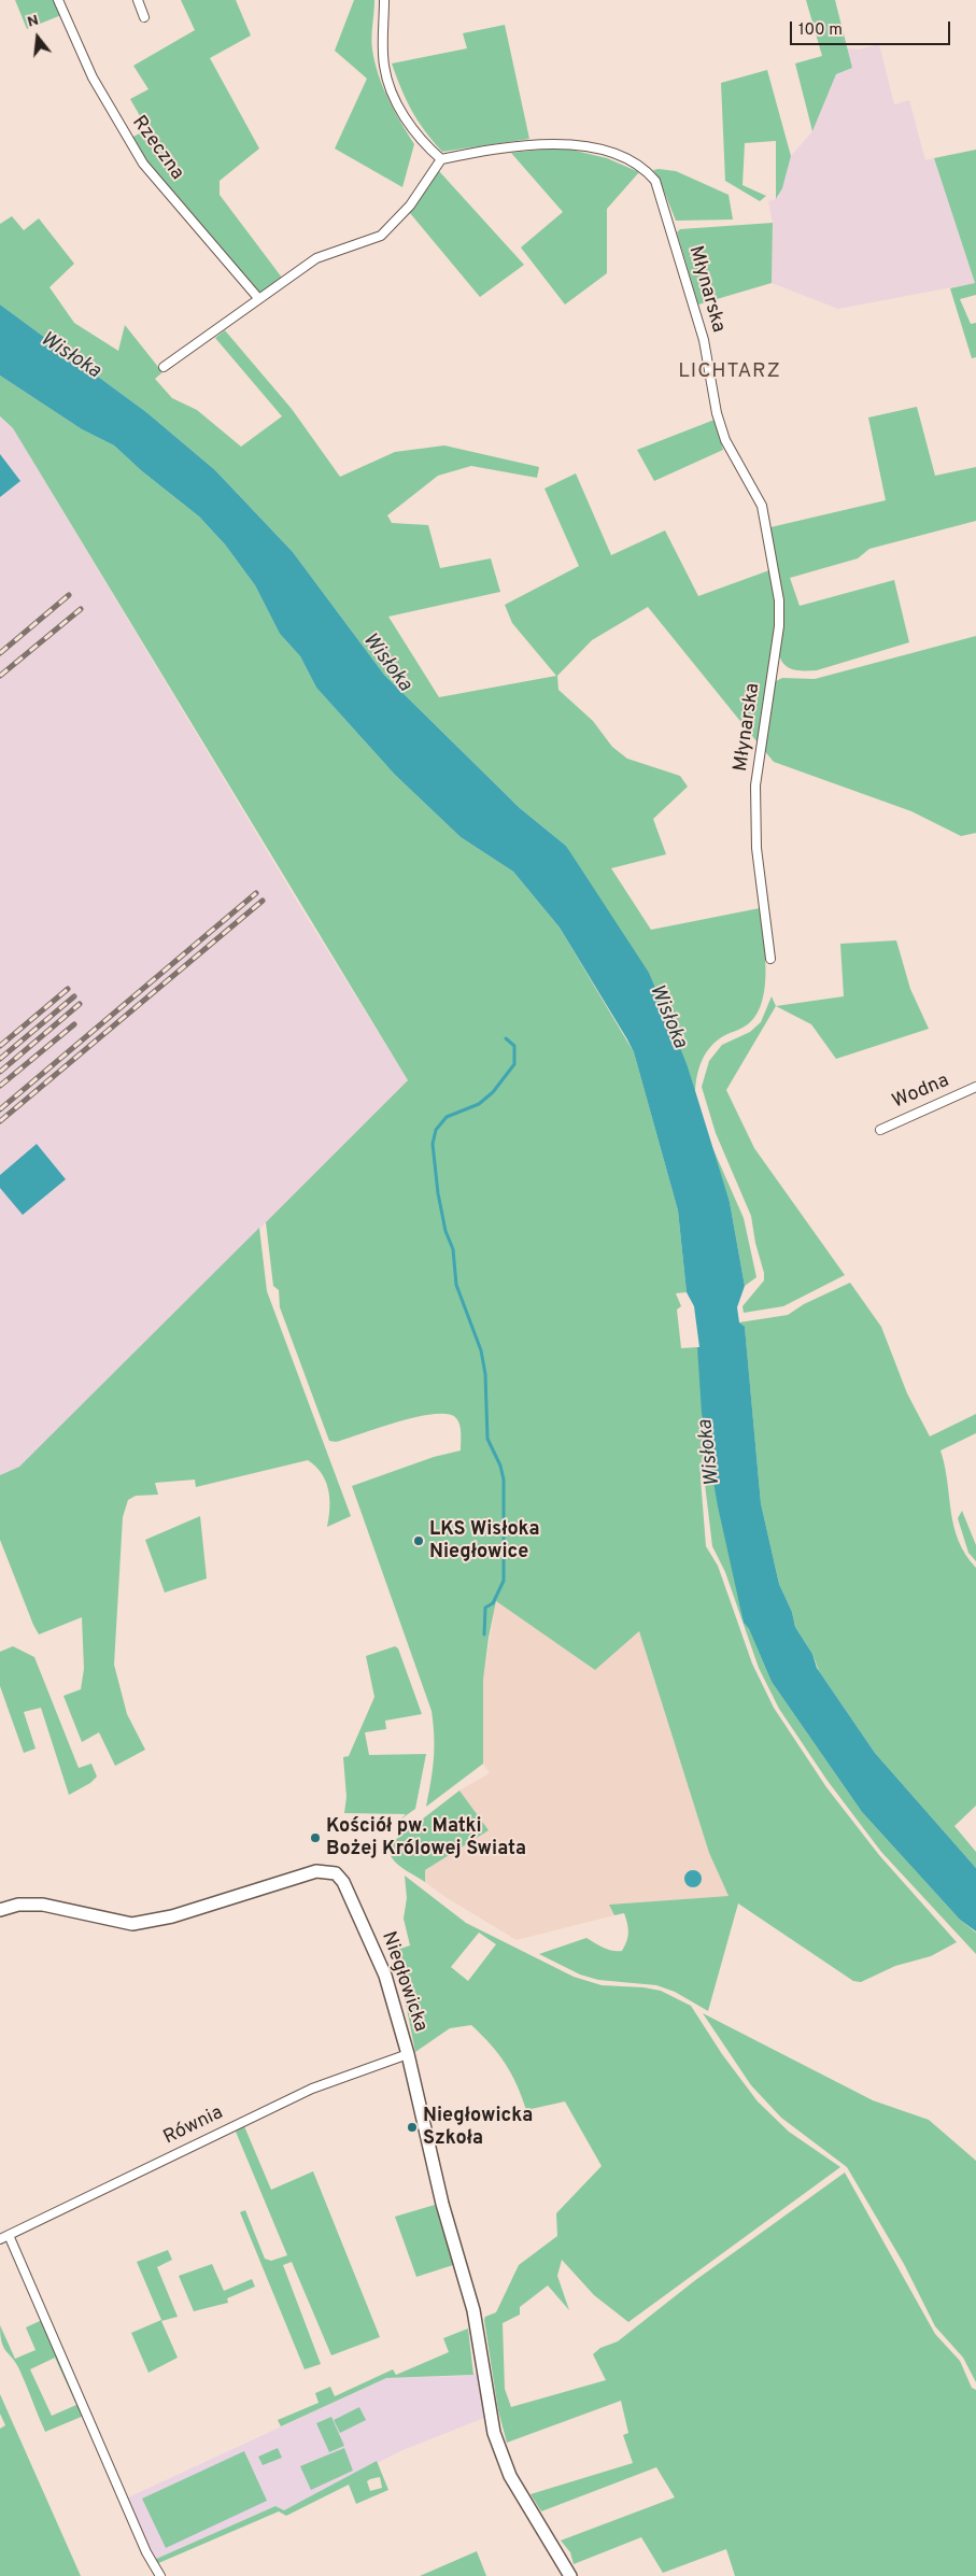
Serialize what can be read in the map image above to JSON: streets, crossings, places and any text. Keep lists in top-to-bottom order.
{
  "streets": {
    "street": [
      "Rzeczna",
      "Młynarska",
      "Wodna",
      "Niegłowicka",
      "Równia"
    ]
  },
  "crossings": [
    ["Niegłowicka", "Równia"]
  ],
  "districts": ["LICHTARZ"],
  "water": ["Wisłoka"],
  "places": ["LKS Wisłoka Niegłowice", "Kościół pw. Matki Bożej Królowej Świata", "Niegłowicka Szkoła"],
  "scale_bar": "100 m",
  "north": "top"
}
